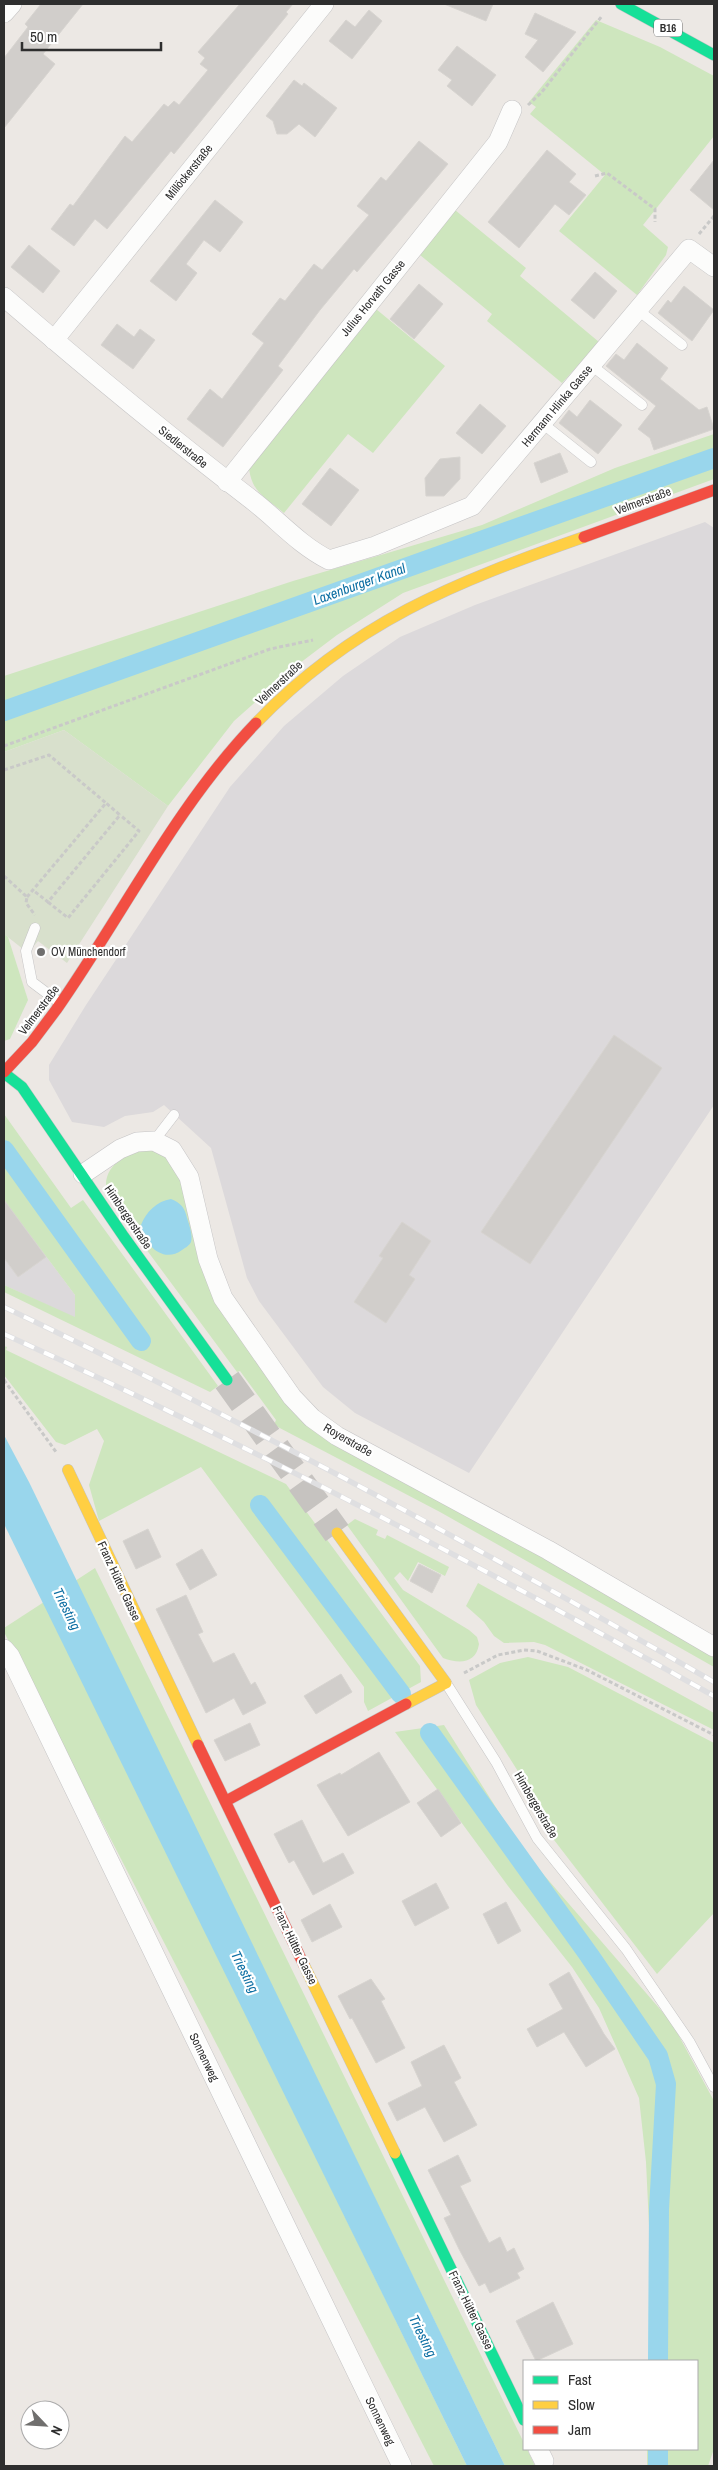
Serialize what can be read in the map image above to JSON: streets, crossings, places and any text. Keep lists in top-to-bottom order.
{
  "streets": {
    "street": [
      "B16",
      "Millöckerstraße",
      "Julius Horvath Gasse",
      "Hermann Hlinka Gasse",
      "Siedlerstraße",
      "Velmerstraße",
      "Himbergerstraße",
      "Royerstraße",
      "Franz Hütter Gasse",
      "Sonnenweg"
    ]
  },
  "crossings": [
    ["Millöckerstraße", "Siedlerstraße"],
    ["Julius Horvath Gasse", "Siedlerstraße"],
    ["Hermann Hlinka Gasse", "Siedlerstraße"],
    ["Velmerstraße", "Himbergerstraße"]
  ],
  "water": ["Laxenburger Kanal", "Triesting"],
  "places": ["OV Münchendorf"],
  "legend": ["Fast", "Slow", "Jam"],
  "scale_bar": "50 m",
  "north": "bottom right"
}
